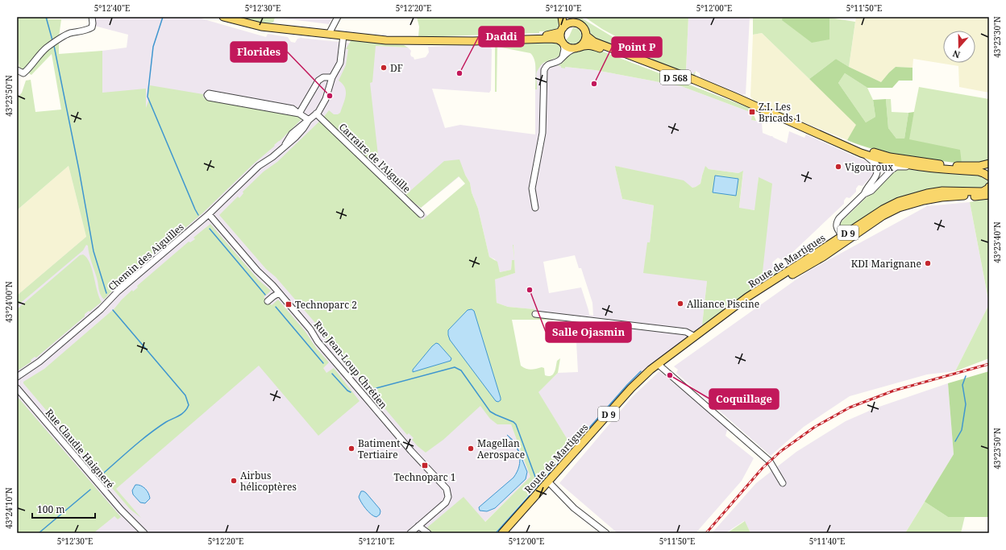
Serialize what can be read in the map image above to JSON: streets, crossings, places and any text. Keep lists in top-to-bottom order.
{
  "streets": {
    "main road": ["D 568", "D 9", "Route de Martigues"],
    "street": [
      "Carraire de l'Aiguille",
      "Chemin des Aiguilles",
      "Rue Jean-Loup Chrétien",
      "Rue Claudie Haigneré"
    ]
  },
  "crossings": [
    ["Chemin des Aiguilles", "Rue Jean-Loup Chrétien"]
  ],
  "places": {
    "other": [
      "DF",
      "Daddi",
      "Point P",
      "Florides",
      "Vigouroux",
      "KDI Marignane",
      "Salle Ojasmin",
      "Alliance Piscine",
      "Coquillage",
      "Batiment Tertiaire",
      "Magellan Aerospace",
      "Airbus hélicoptères"
    ],
    "transit": ["Z.I. Les Bricads 1", "Technoparc 2", "Technoparc 1"]
  },
  "scale_bar": "100 m",
  "north": "bottom",
  "coordinates": [
    "5°12'40\"E",
    "5°12'30\"E",
    "5°12'20\"E",
    "5°12'10\"E",
    "5°12'00\"E",
    "5°11'50\"E",
    "43°23'30\"N",
    "43°23'50\"N",
    "43°23'40\"N",
    "43°24'00\"N",
    "43°24'10\"N",
    "5°11'40\"E"
  ]
}
